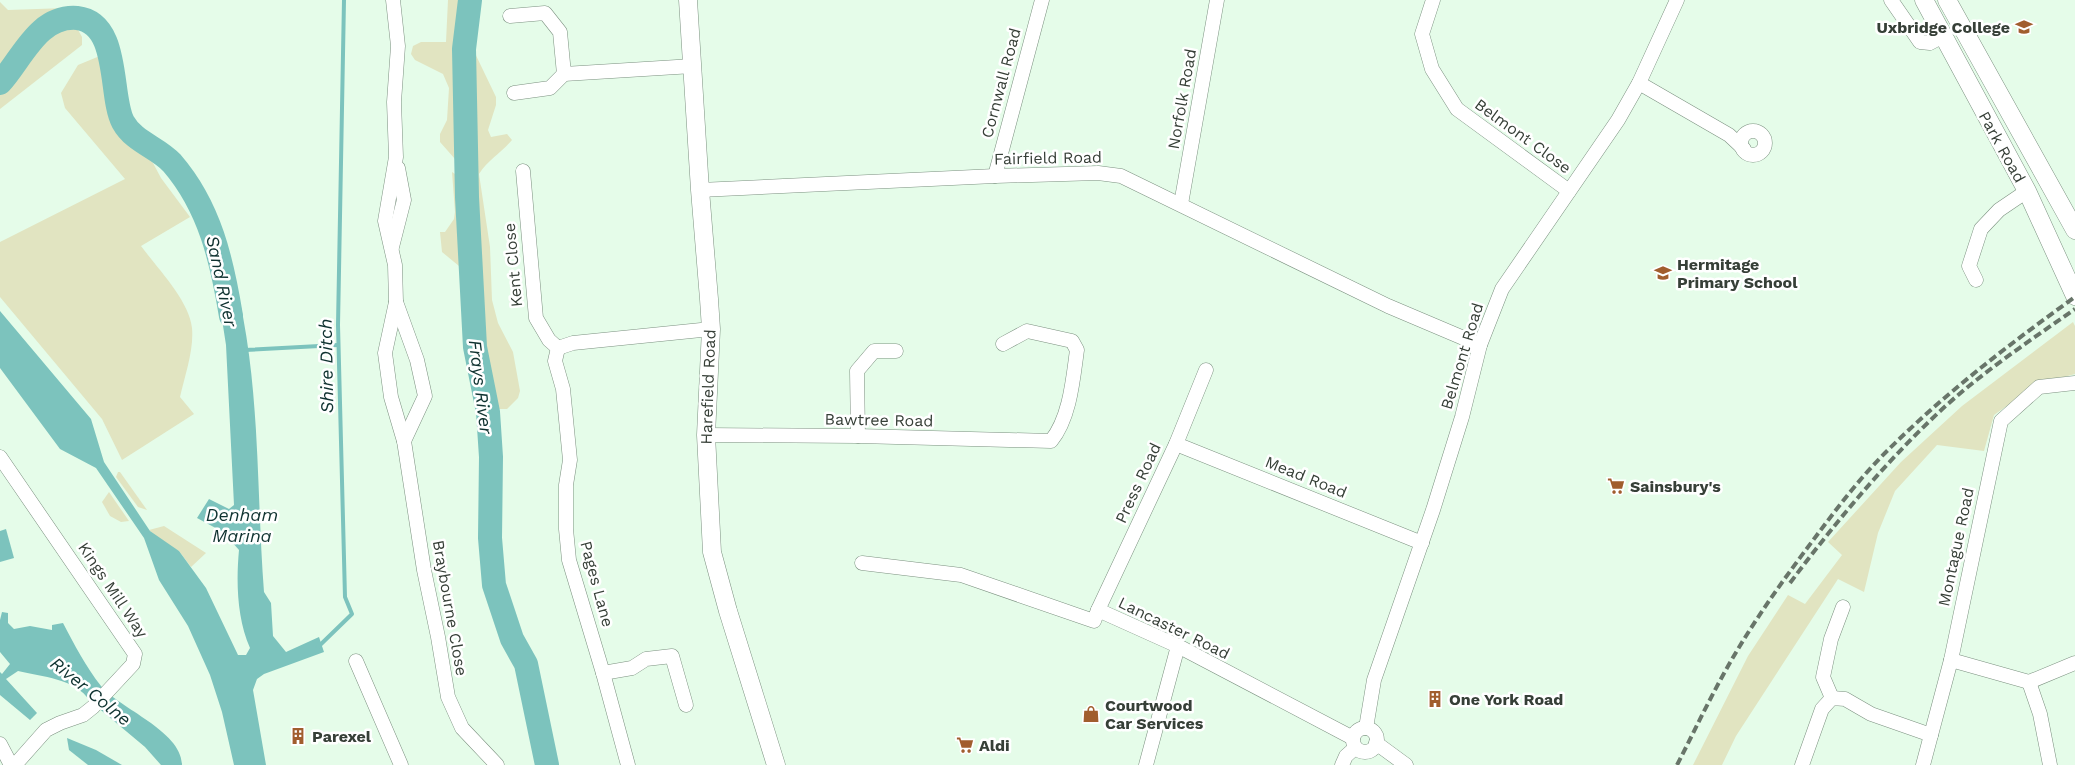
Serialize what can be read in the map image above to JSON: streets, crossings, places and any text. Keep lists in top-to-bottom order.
{
  "streets": {
    "main road": ["Park Road", "Harefield Road"],
    "street": [
      "Cornwall Road",
      "Norfolk Road",
      "Belmont Close",
      "Fairfield Road",
      "Kent Close",
      "Belmont Road",
      "Bawtree Road",
      "Mead Road",
      "Press Road",
      "Montague Road",
      "Pages Lane",
      "Kings Mill Way",
      "Braybourne Close",
      "Lancaster Road"
    ]
  },
  "crossings": [
    ["Cornwall Road", "Fairfield Road"],
    ["Norfolk Road", "Fairfield Road"],
    ["Belmont Close", "Belmont Road"],
    ["Fairfield Road", "Belmont Road"],
    ["Fairfield Road", "Harefield Road"],
    ["Kent Close", "Pages Lane"],
    ["Belmont Road", "Mead Road"],
    ["Belmont Road", "Lancaster Road"],
    ["Harefield Road", "Bawtree Road"],
    ["Mead Road", "Press Road"],
    ["Press Road", "Lancaster Road"]
  ],
  "water": [
    "Sand River",
    "Shire Ditch",
    "Frays River",
    "Denham Marina",
    "River Colne"
  ],
  "places": {
    "school or university": ["Uxbridge College", "Hermitage Primary School"],
    "supermarket": ["Sainsbury's", "Aldi"],
    "building": ["One York Road", "Parexel"],
    "shop": ["Courtwood Car Services"]
  }
}
